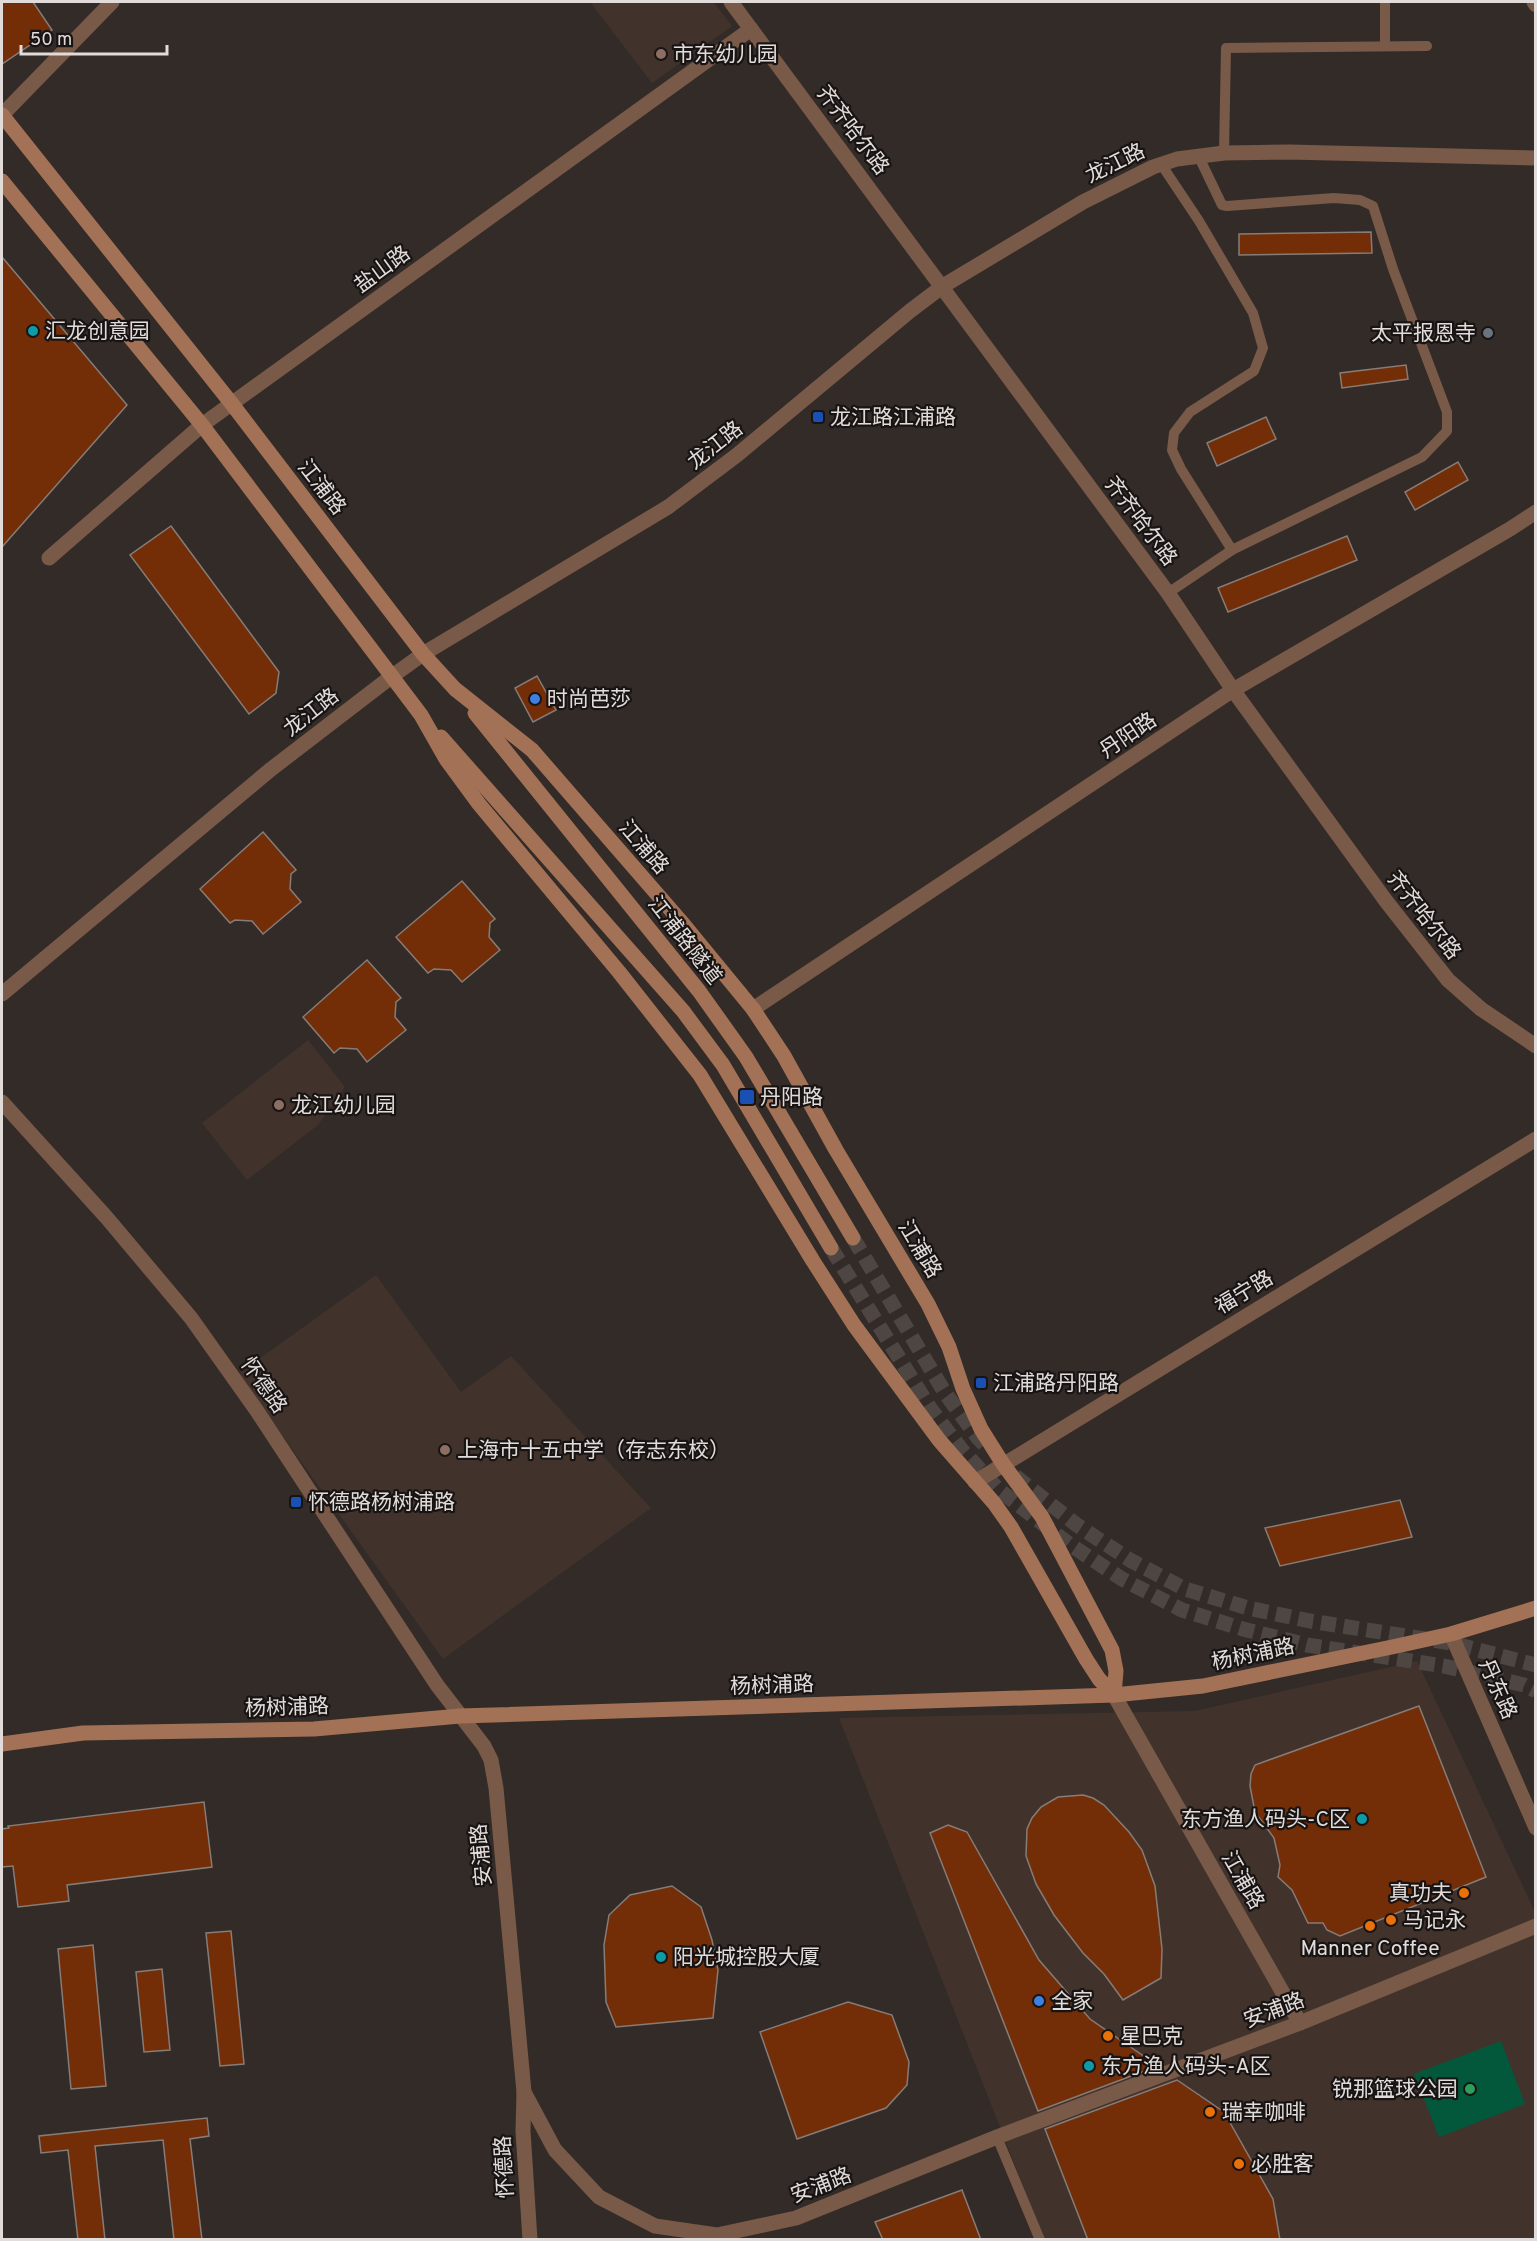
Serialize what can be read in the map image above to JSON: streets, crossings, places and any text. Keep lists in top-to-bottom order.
{
  "streets": {
    "main road": ["江浦路", "江浦路隧道", "杨树浦路"],
    "street": [
      "齐齐哈尔路",
      "龙江路",
      "盐山路",
      "丹阳路",
      "福宁路",
      "怀德路",
      "丹东路",
      "安浦路"
    ]
  },
  "crossings": [
    ["齐齐哈尔路", "龙江路"],
    ["齐齐哈尔路", "盐山路"],
    ["齐齐哈尔路", "丹阳路"],
    ["龙江路", "江浦路"],
    ["盐山路", "江浦路"],
    ["江浦路", "丹阳路"],
    ["江浦路", "江浦路隧道"],
    ["江浦路", "福宁路"],
    ["江浦路", "杨树浦路"],
    ["江浦路", "安浦路"],
    ["怀德路", "杨树浦路"],
    ["怀德路", "安浦路"],
    ["杨树浦路", "丹东路"],
    ["杨树浦路", "安浦路"]
  ],
  "places": {
    "other": [
      "市东幼儿园",
      "汇龙创意园",
      "太平报恩寺",
      "时尚芭莎",
      "龙江幼儿园",
      "上海市十五中学（存志东校）",
      "东方渔人码头-C区",
      "真功夫",
      "马记永",
      "Manner Coffee",
      "阳光城控股大厦",
      "全家",
      "星巴克",
      "东方渔人码头-A区",
      "锐那篮球公园",
      "瑞幸咖啡",
      "必胜客"
    ],
    "transit": [
      "龙江路江浦路",
      "丹阳路",
      "江浦路丹阳路",
      "怀德路杨树浦路"
    ]
  },
  "scale_bar": "50 m"
}
